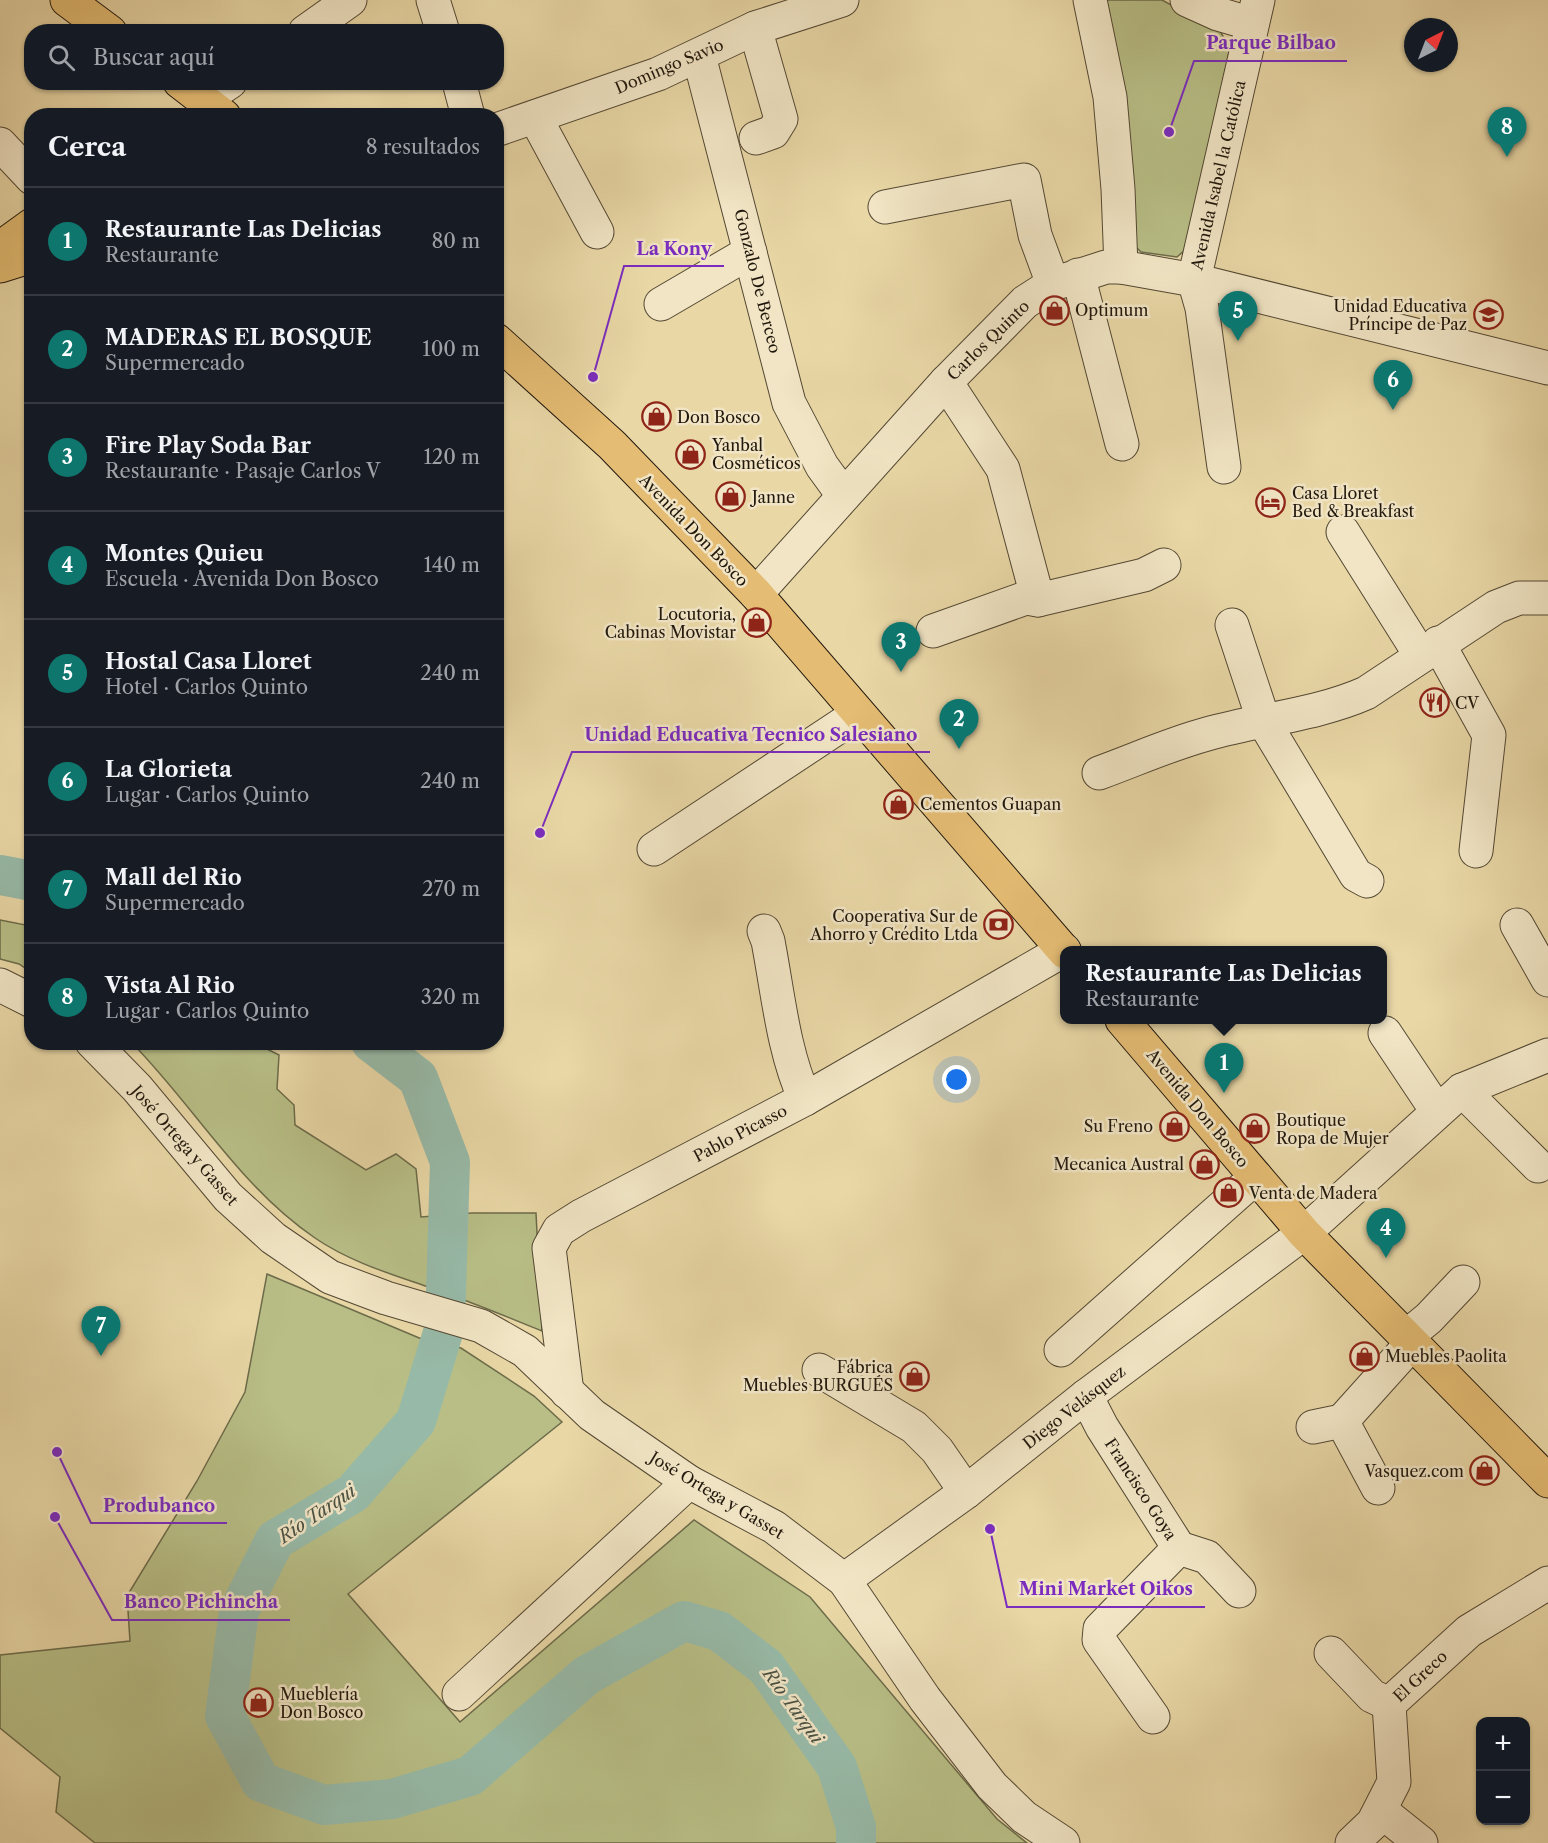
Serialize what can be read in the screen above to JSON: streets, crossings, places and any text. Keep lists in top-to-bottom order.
{
  "streets": {
    "main road": ["Avenida Don Bosco"],
    "street": [
      "Domingo Savio",
      "Avenida Isabel la Católica",
      "Gonzalo De Berceo",
      "Carlos Quinto",
      "Pablo Picasso",
      "José Ortega y Gasset",
      "Diego Velásquez",
      "Francisco Goya",
      "El Greco"
    ]
  },
  "crossings": [
    ["Domingo Savio", "Gonzalo De Berceo"],
    ["Avenida Isabel la Católica", "Carlos Quinto"],
    ["Gonzalo De Berceo", "Carlos Quinto"],
    ["Carlos Quinto", "Avenida Don Bosco"],
    ["Avenida Don Bosco", "Diego Velásquez"],
    ["Pablo Picasso", "José Ortega y Gasset"],
    ["José Ortega y Gasset", "Diego Velásquez"],
    ["Diego Velásquez", "Francisco Goya"]
  ],
  "water": ["Río Tarqui"],
  "places": {
    "other": [
      "Parque Bilbao",
      "La Kony",
      "Unidad Educativa Tecnico Salesiano",
      "Produbanco",
      "Banco Pichincha",
      "Mini Market Oikos"
    ],
    "shop": [
      "Optimum",
      "Don Bosco",
      "Yanbal Cosméticos",
      "Janne",
      "Locutoria, Cabinas Movistar",
      "Cementos Guapan",
      "Su Freno",
      "Boutique Ropa de Mujer",
      "Mecanica Austral",
      "Venta de Madera",
      "Muebles Paolita",
      "Fábrica Muebles BURGUÉS",
      "Vasquez.com",
      "Mueblería Don Bosco"
    ],
    "school or university": ["Unidad Educativa Príncipe de Paz"],
    "hotel": ["Casa Lloret Bed & Breakfast"],
    "restaurant": ["CV"],
    "bank": ["Cooperativa Sur de Ahorro y Crédito Ltda"]
  },
  "north": "top right",
  "page": {
    "search": "Buscar aquí",
    "pins": [
      "8",
      "5",
      "6",
      "3",
      "2",
      "1",
      "4",
      "7"
    ],
    "heading": ["Cerca", "8 resultados"],
    "list": [
      {
        "mark": "1",
        "name": "Restaurante Las Delicias",
        "note": "Restaurante",
        "value": "80 m"
      },
      {
        "mark": "2",
        "name": "MADERAS EL BOSQUE",
        "note": "Supermercado",
        "value": "100 m"
      },
      {
        "mark": "3",
        "name": "Fire Play Soda Bar",
        "note": "Restaurante · Pasaje Carlos V",
        "value": "120 m"
      },
      {
        "mark": "4",
        "name": "Montes Quieu",
        "note": "Escuela · Avenida Don Bosco",
        "value": "140 m"
      },
      {
        "mark": "5",
        "name": "Hostal Casa Lloret",
        "note": "Hotel · Carlos Quinto",
        "value": "240 m"
      },
      {
        "mark": "6",
        "name": "La Glorieta",
        "note": "Lugar · Carlos Quinto",
        "value": "240 m"
      },
      {
        "mark": "7",
        "name": "Mall del Rio",
        "note": "Supermercado",
        "value": "270 m"
      },
      {
        "mark": "8",
        "name": "Vista Al Rio",
        "note": "Lugar · Carlos Quinto",
        "value": "320 m"
      }
    ],
    "popup": ["Restaurante Las Delicias", "Restaurante"],
    "map_buttons": ["+", "−"]
  }
}
